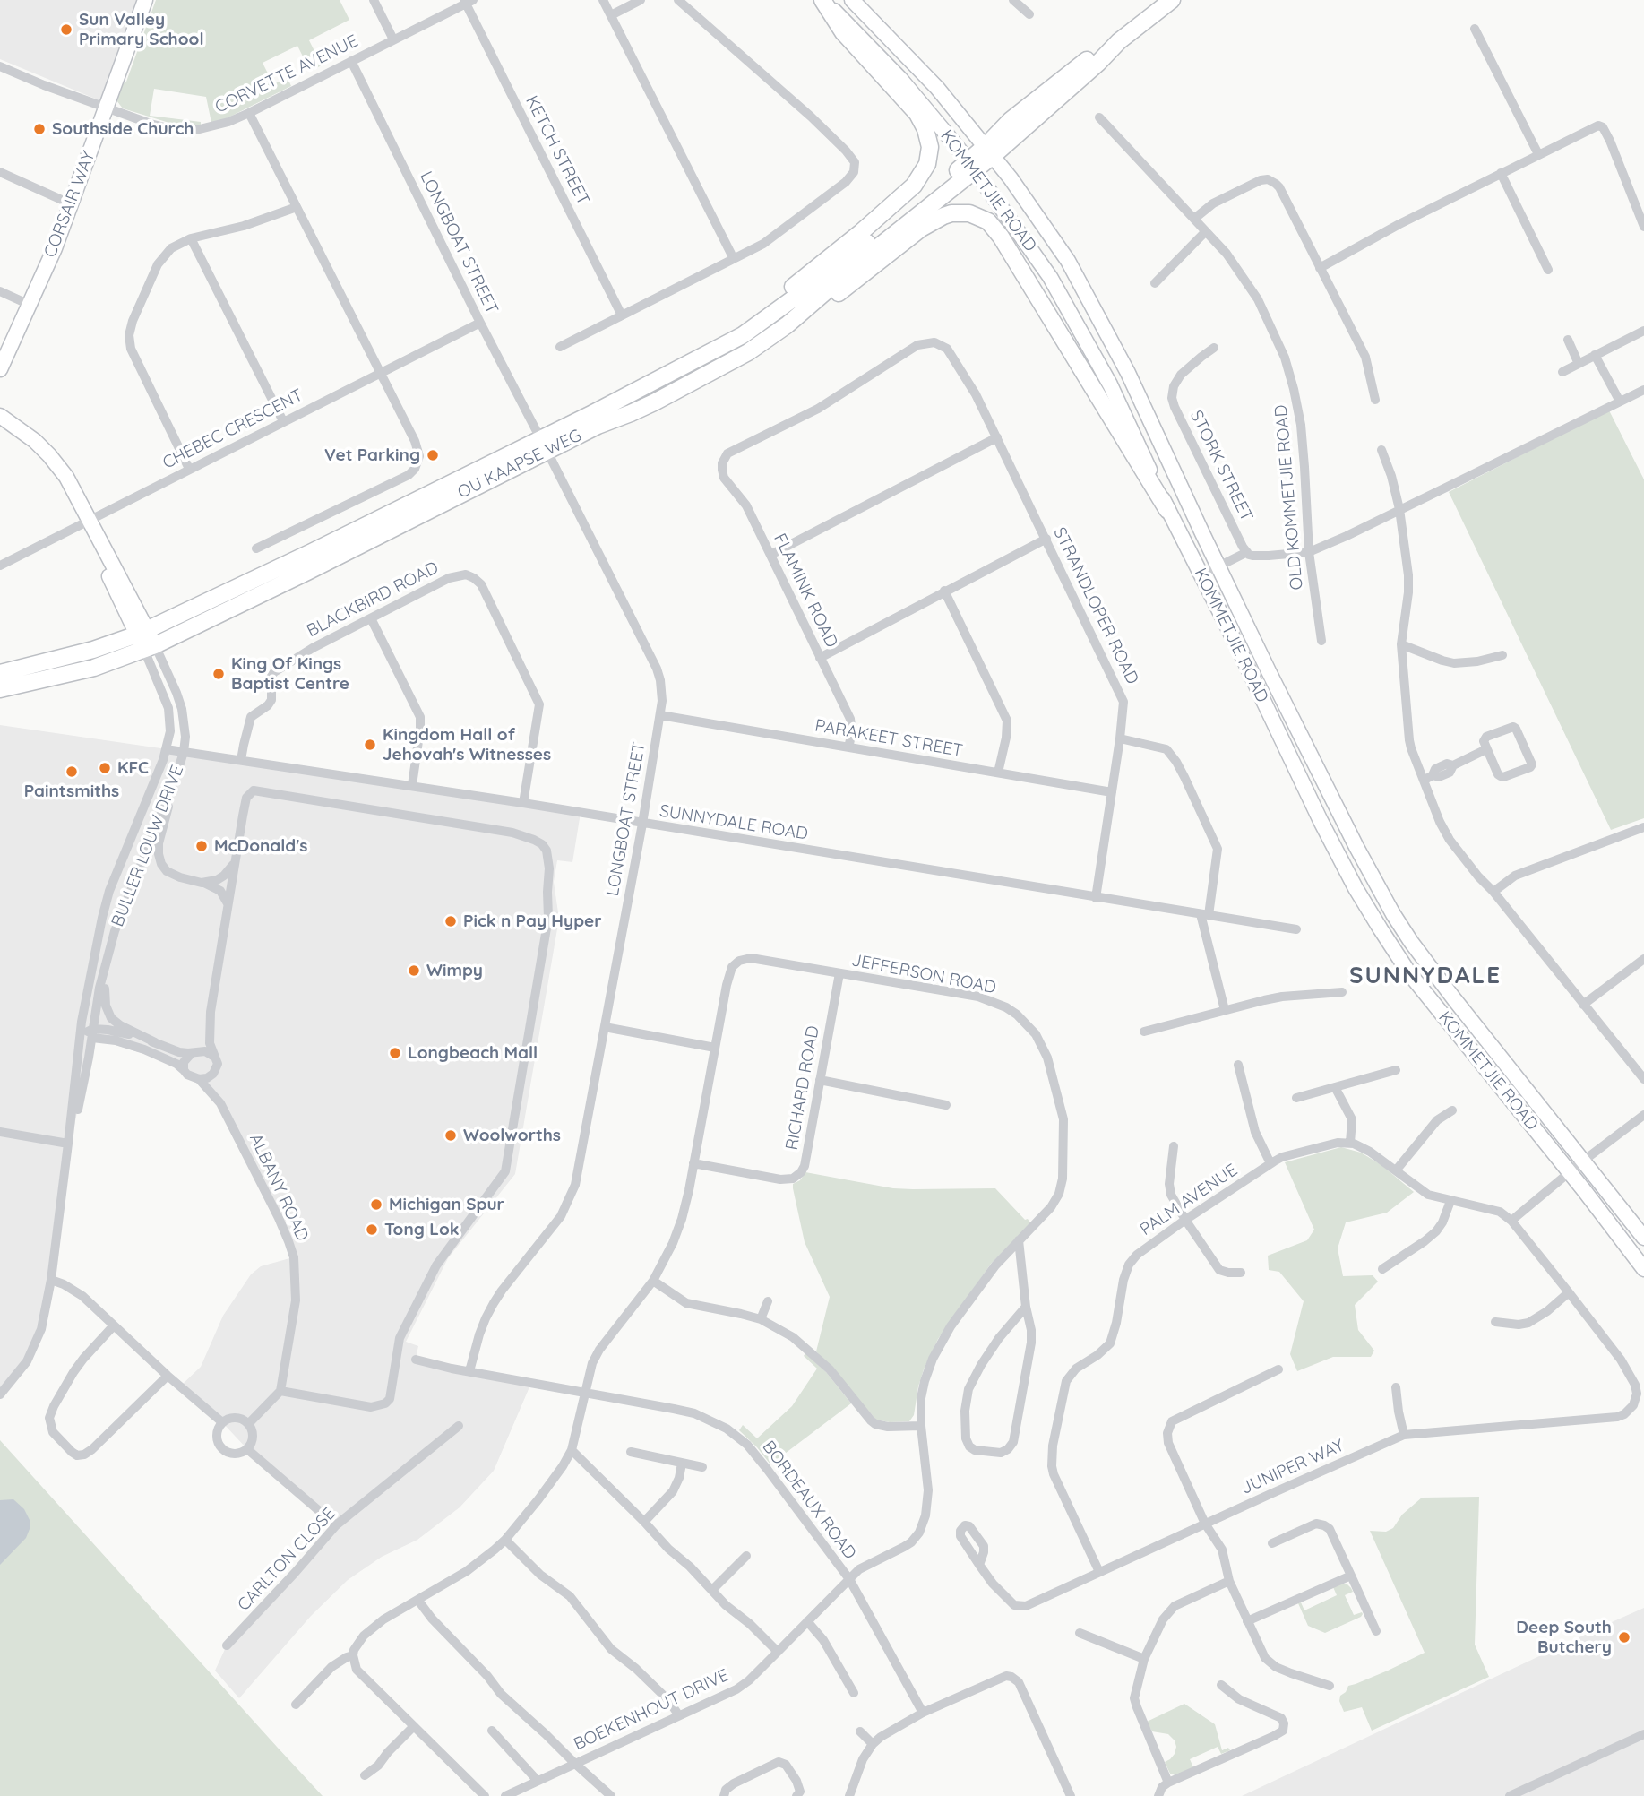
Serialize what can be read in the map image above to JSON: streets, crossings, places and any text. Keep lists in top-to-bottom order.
{
  "streets": {
    "main road": [
      "KOMMETJIE ROAD",
      "CORSAIR WAY",
      "OU KAAPSE WEG",
      "BULLER LOUW DRIVE"
    ],
    "street": [
      "CORVETTE AVENUE",
      "KETCH STREET",
      "LONGBOAT STREET",
      "CHEBEC CRESCENT",
      "STORK STREET",
      "OLD KOMMETJIE ROAD",
      "FLAMINK ROAD",
      "BLACKBIRD ROAD",
      "STRANDLOPER ROAD",
      "PARAKEET STREET",
      "SUNNYDALE ROAD",
      "JEFFERSON ROAD",
      "RICHARD ROAD",
      "ALBANY ROAD",
      "PALM AVENUE",
      "JUNIPER WAY",
      "BORDEAUX ROAD",
      "CARLTON CLOSE",
      "BOEKENHOUT DRIVE"
    ]
  },
  "crossings": [
    ["CORVETTE AVENUE", "KETCH STREET"],
    ["CORVETTE AVENUE", "CORSAIR WAY"],
    ["CORVETTE AVENUE", "LONGBOAT STREET"],
    ["KOMMETJIE ROAD", "OU KAAPSE WEG"],
    ["LONGBOAT STREET", "CHEBEC CRESCENT"],
    ["LONGBOAT STREET", "OU KAAPSE WEG"],
    ["LONGBOAT STREET", "PARAKEET STREET"],
    ["LONGBOAT STREET", "SUNNYDALE ROAD"],
    ["LONGBOAT STREET", "BORDEAUX ROAD"],
    ["CHEBEC CRESCENT", "BULLER LOUW DRIVE"],
    ["OU KAAPSE WEG", "BULLER LOUW DRIVE"],
    ["FLAMINK ROAD", "STRANDLOPER ROAD"],
    ["FLAMINK ROAD", "PARAKEET STREET"],
    ["BLACKBIRD ROAD", "SUNNYDALE ROAD"],
    ["STRANDLOPER ROAD", "PARAKEET STREET"],
    ["STRANDLOPER ROAD", "SUNNYDALE ROAD"],
    ["SUNNYDALE ROAD", "BULLER LOUW DRIVE"],
    ["JEFFERSON ROAD", "RICHARD ROAD"],
    ["JEFFERSON ROAD", "BORDEAUX ROAD"],
    ["JEFFERSON ROAD", "BOEKENHOUT DRIVE"],
    ["PALM AVENUE", "JUNIPER WAY"],
    ["BORDEAUX ROAD", "BOEKENHOUT DRIVE"]
  ],
  "districts": ["SUNNYDALE"],
  "places": [
    "Sun Valley Primary School",
    "Southside Church",
    "Vet Parking",
    "King Of Kings Baptist Centre",
    "Kingdom Hall of Jehovah's Witnesses",
    "KFC",
    "Paintsmiths",
    "McDonald's",
    "Pick n Pay Hyper",
    "Wimpy",
    "Longbeach Mall",
    "Woolworths",
    "Michigan Spur",
    "Tong Lok",
    "Deep South Butchery"
  ]
}
